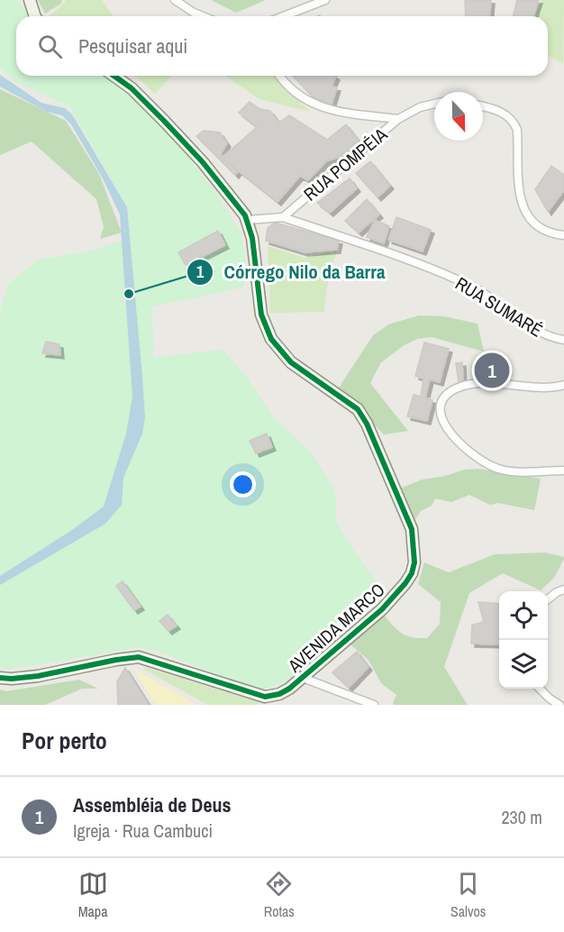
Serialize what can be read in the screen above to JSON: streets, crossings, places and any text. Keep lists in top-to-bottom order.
{
  "streets": {
    "main road": ["AVENIDA MARCO"],
    "street": ["RUA POMPÉIA", "RUA SUMARÉ"]
  },
  "crossings": [
    ["RUA POMPÉIA", "RUA SUMARÉ"]
  ],
  "places": ["Córrego Nilo da Barra"],
  "north": "bottom",
  "page": {
    "search": "Pesquisar aqui",
    "pins": "1",
    "heading": "Por perto",
    "list": [
      {
        "mark": "1",
        "name": "Assembléia de Deus",
        "note": "Igreja · Rua Cambuci",
        "value": "230 m"
      }
    ],
    "nav": ["Mapa", "Rotas", "Salvos"]
  }
}
